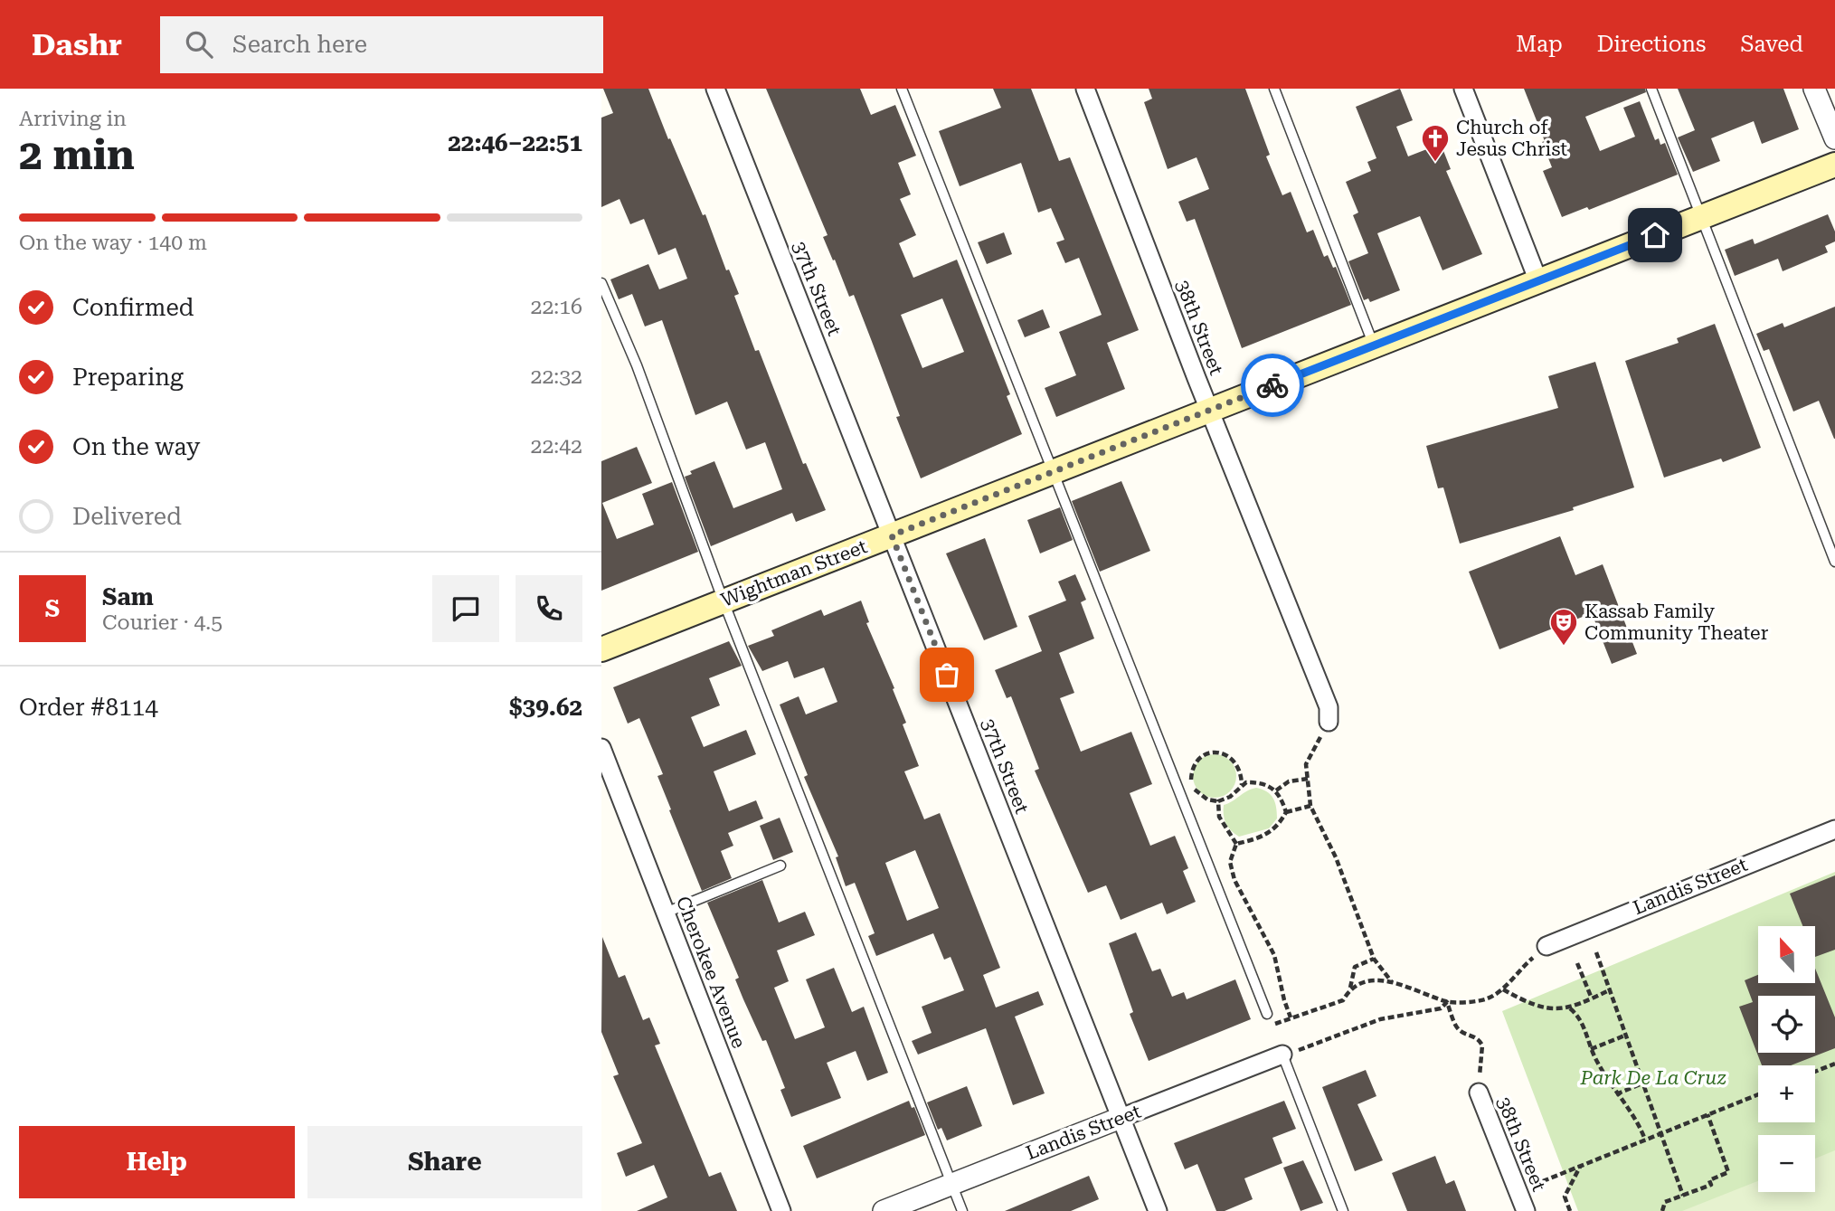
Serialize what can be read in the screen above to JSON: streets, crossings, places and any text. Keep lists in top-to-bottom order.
{
  "streets": {
    "main road": ["Wightman Street"],
    "street": [
      "37th Street",
      "38th Street",
      "Landis Street",
      "Cherokee Avenue"
    ]
  },
  "crossings": [
    ["37th Street", "Wightman Street"],
    ["37th Street", "Landis Street"],
    ["38th Street", "Wightman Street"]
  ],
  "parks": ["Park De La Cruz"],
  "places": {
    "church": ["Church of Jesus Christ"],
    "theatre": ["Kassab Family Community Theater"]
  },
  "north": "top",
  "page": {
    "header": "Dashr",
    "search": "Search here",
    "nav": ["Map", "Directions", "Saved"],
    "heading": ["2 min", "Arriving in", "22:46–22:51"],
    "panel": [
      "Sam",
      "Courier · 4.5",
      "Order #8114",
      "$39.62"
    ],
    "bar": "On the way · 140 m",
    "list": [
      ["Confirmed", "22:16"],
      ["Preparing", "22:32"],
      ["On the way", "22:42"],
      "Delivered"
    ],
    "round": "S",
    "map_buttons": ["+", "−"],
    "buttons": ["Help", "Share"]
  }
}
